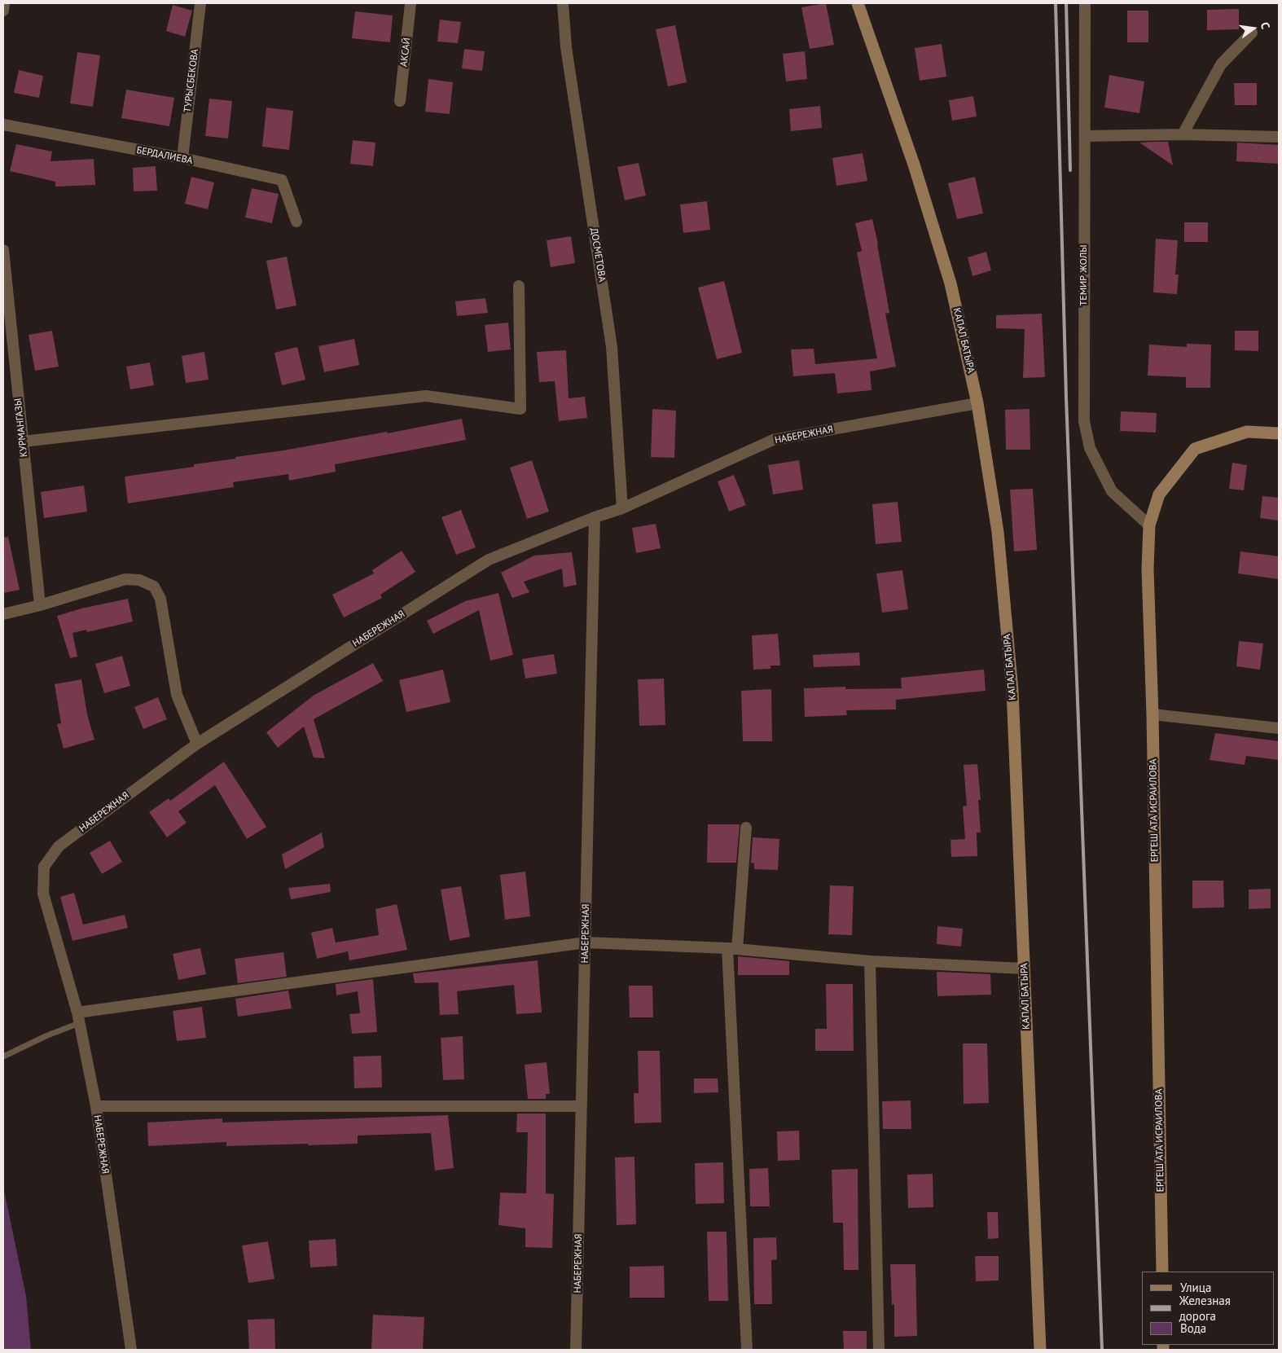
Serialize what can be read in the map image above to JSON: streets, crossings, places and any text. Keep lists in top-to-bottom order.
{
  "streets": {
    "main road": ["КАПАЛ БАТЫРА", "ЕРГЕШ АТА ИСРАИЛОВА"],
    "street": [
      "АКСАЙ",
      "ТУРЫСБЕКОВА",
      "БЕРДАЛИЕВА",
      "ДОСМЕТОВА",
      "ТЕМИР ЖОЛЫ",
      "КУРМАНГАЗЫ",
      "НАБЕРЕЖНАЯ"
    ]
  },
  "crossings": [
    ["ТУРЫСБЕКОВА", "БЕРДАЛИЕВА"],
    ["ДОСМЕТОВА", "НАБЕРЕЖНАЯ"],
    ["ТЕМИР ЖОЛЫ", "ЕРГЕШ АТА ИСРАИЛОВА"],
    ["КАПАЛ БАТЫРА", "НАБЕРЕЖНАЯ"]
  ],
  "legend": ["Улица", "Железная дорога", "Вода"],
  "north": "right"
}
